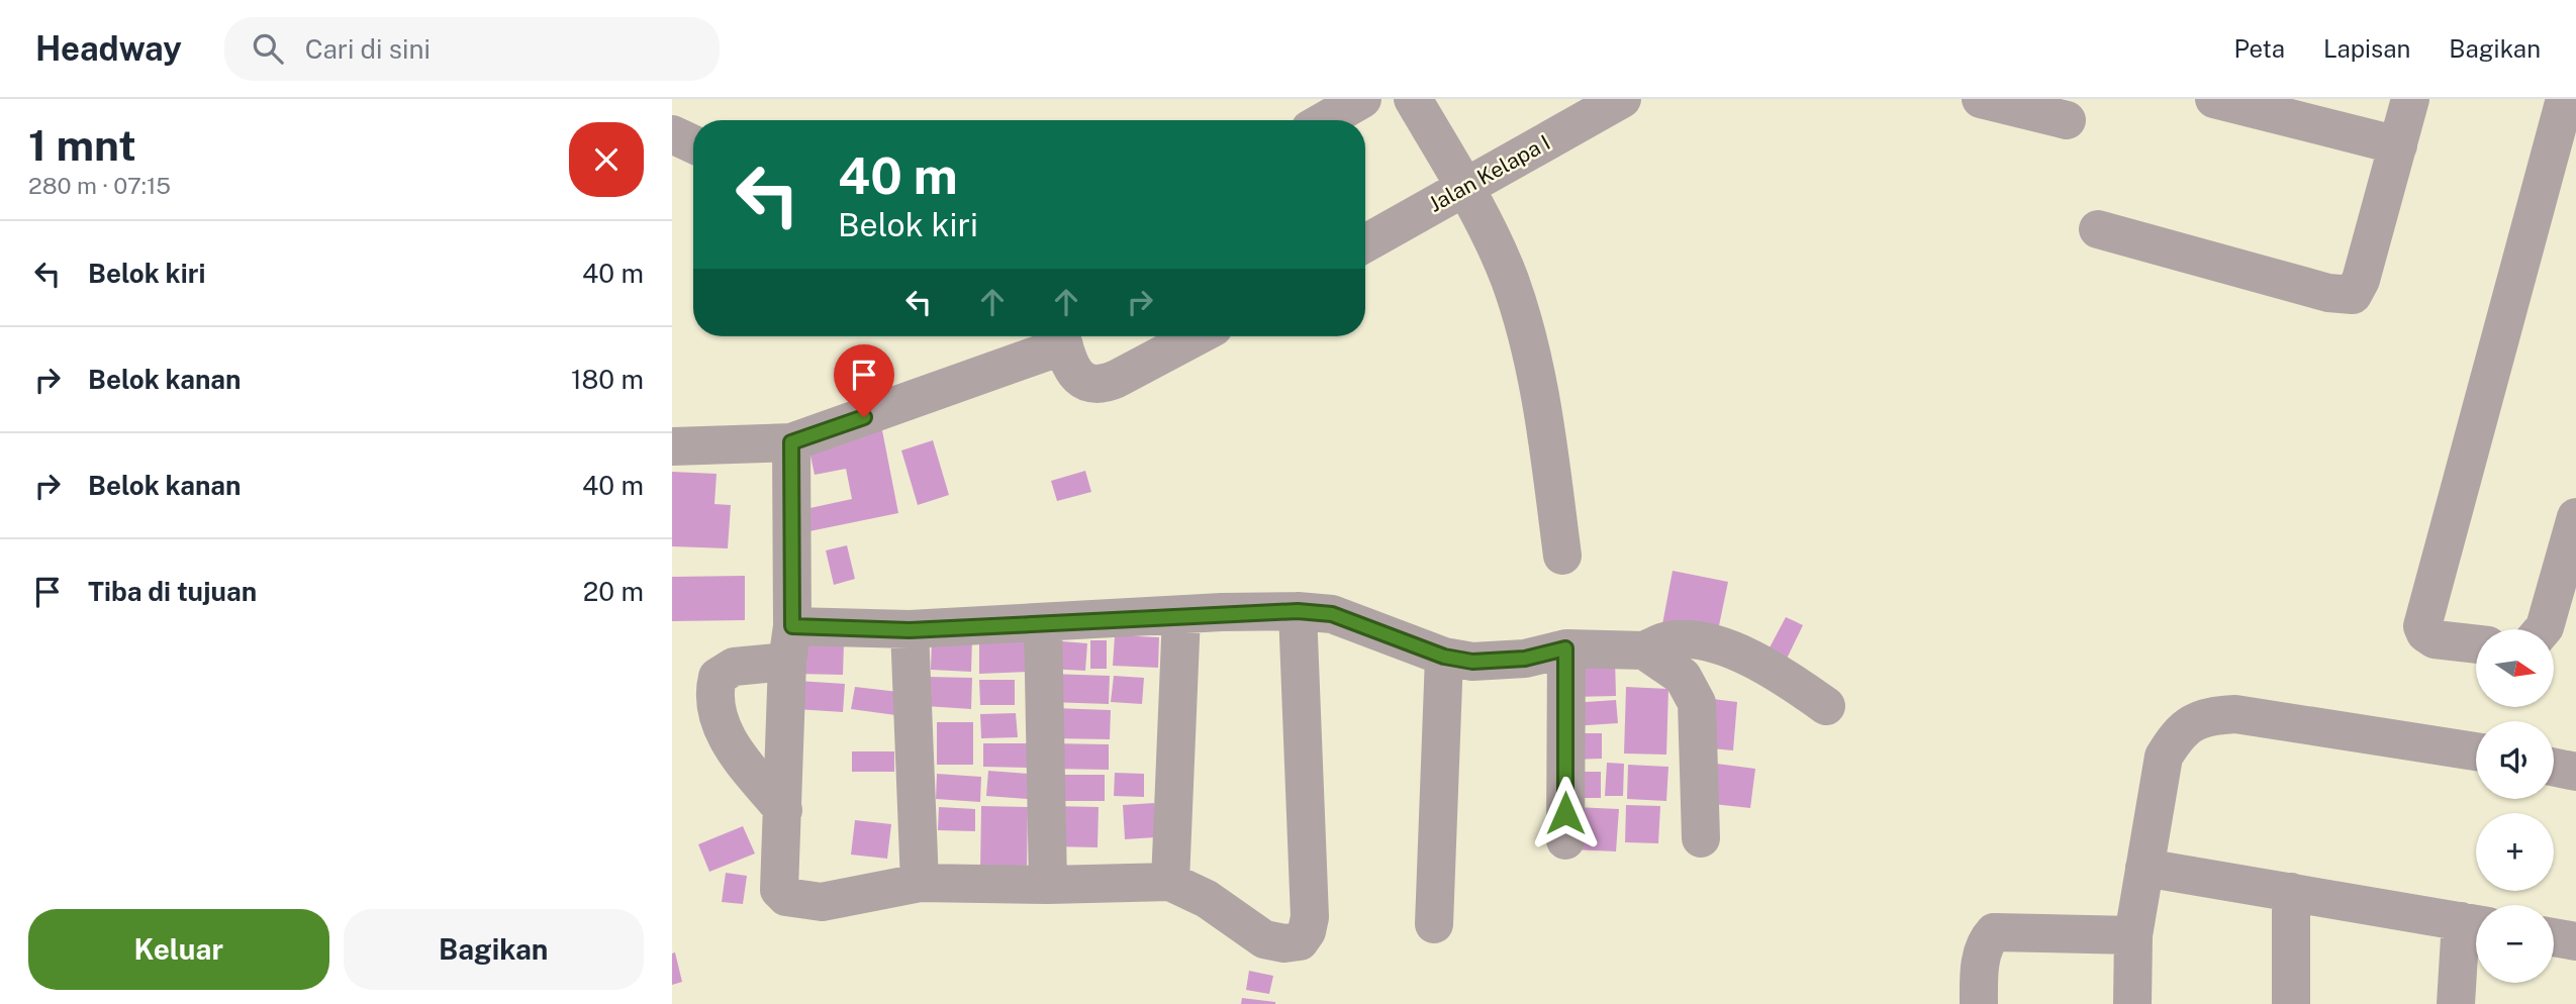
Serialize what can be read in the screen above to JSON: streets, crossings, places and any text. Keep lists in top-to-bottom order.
{
  "streets": {
    "street": ["Jalan Kelapa I"]
  },
  "north": "right",
  "page": {
    "header": "Headway",
    "search": "Cari di sini",
    "nav": ["Peta", "Lapisan", "Bagikan"],
    "heading": ["1 mnt", "280 m · 07:15"],
    "turn": ["40 m", "Belok kiri"],
    "list": [
      {
        "name": "Belok kiri",
        "value": "40 m"
      },
      {
        "name": "Belok kanan",
        "value": "180 m"
      },
      {
        "name": "Belok kanan",
        "value": "40 m"
      },
      {
        "name": "Tiba di tujuan",
        "value": "20 m"
      }
    ],
    "map_buttons": ["+", "−"],
    "buttons": ["Keluar", "Bagikan"]
  }
}
